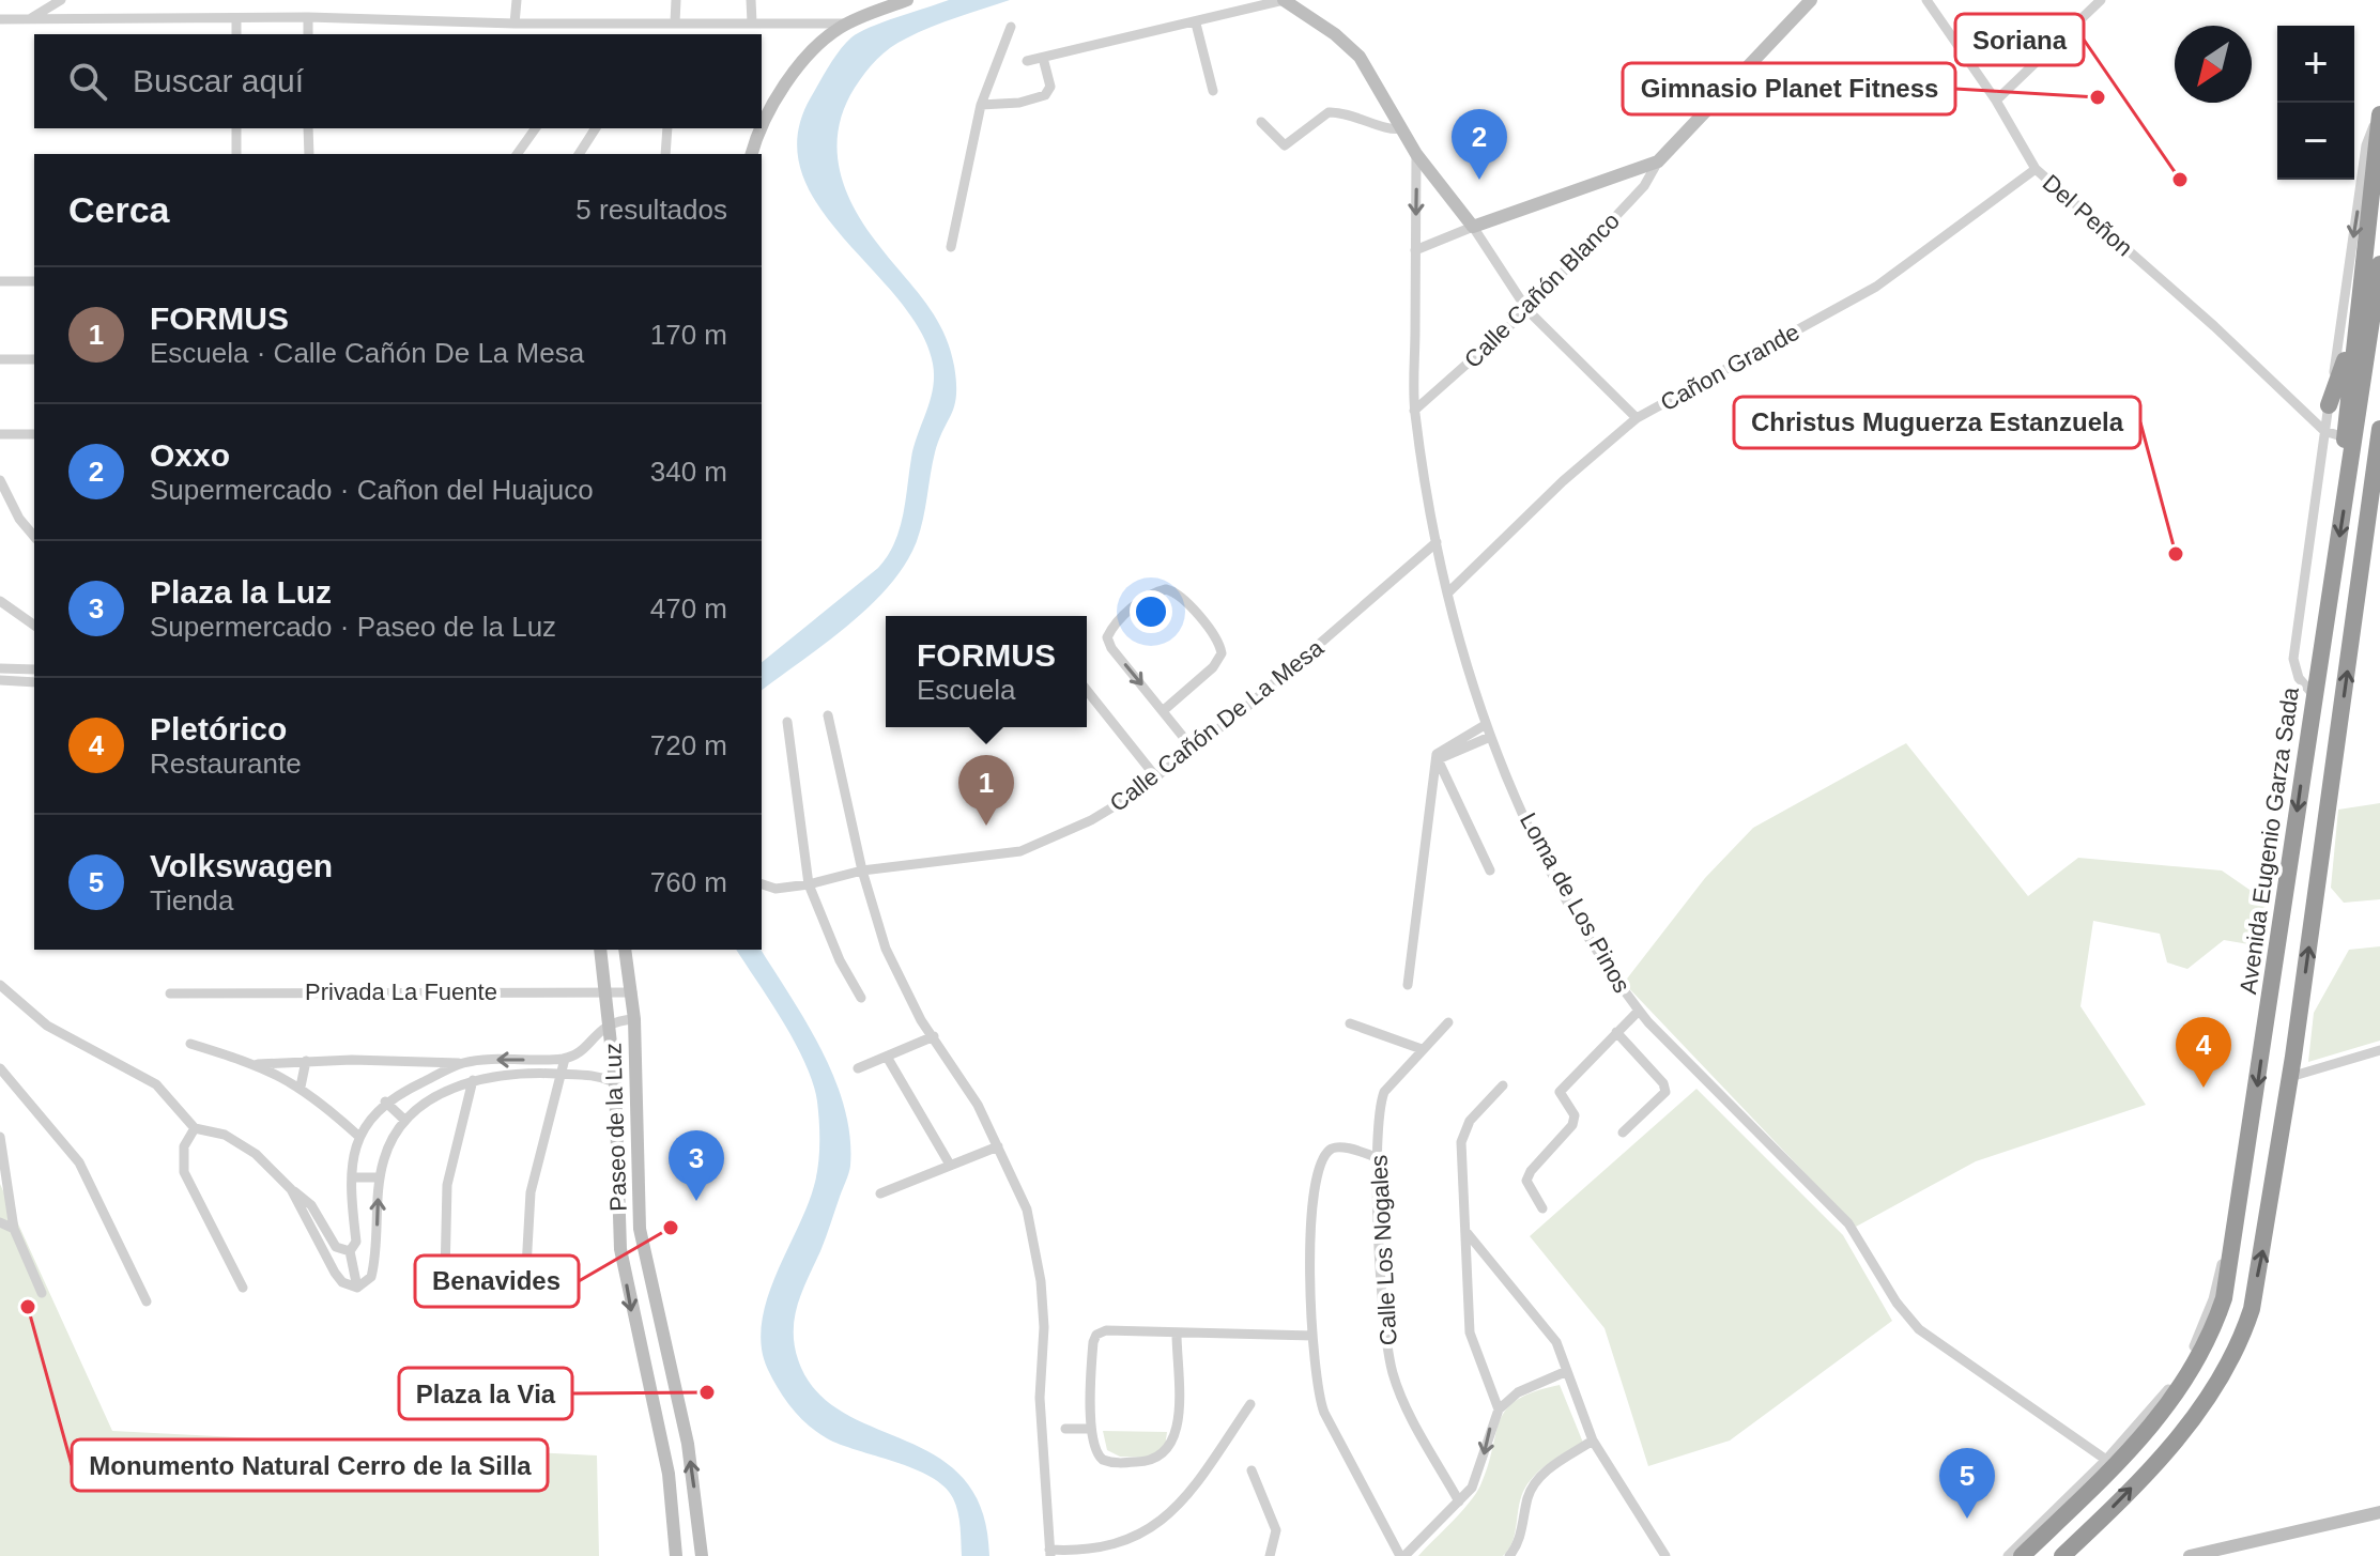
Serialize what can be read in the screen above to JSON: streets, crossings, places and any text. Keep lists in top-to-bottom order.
{
  "streets": {
    "highway": ["Avenida Eugenio Garza Sada"],
    "street": [
      "Del Peñon",
      "Calle Cañón Blanco",
      "Cañon Grande",
      "Calle Cañón De La Mesa",
      "Loma de Los Pinos",
      "Privada La Fuente",
      "Paseo de la Luz",
      "Calle Los Nogales"
    ]
  },
  "crossings": [
    ["Del Peñon", "Cañon Grande"],
    ["Calle Cañón Blanco", "Loma de Los Pinos"],
    ["Cañon Grande", "Loma de Los Pinos"],
    ["Calle Cañón De La Mesa", "Loma de Los Pinos"],
    ["Privada La Fuente", "Paseo de la Luz"]
  ],
  "places": [
    "Gimnasio Planet Fitness",
    "Soriana",
    "Christus Muguerza Estanzuela",
    "Benavides",
    "Monumento Natural Cerro de la Silla",
    "Plaza la Via"
  ],
  "north": "bottom left",
  "page": {
    "map_buttons": ["+", "−"],
    "search": "Buscar aquí",
    "pins": [
      "2",
      "1",
      "4",
      "3",
      "5"
    ],
    "heading": ["Cerca", "5 resultados"],
    "list": [
      {
        "mark": "1",
        "name": "FORMUS",
        "note": "Escuela · Calle Cañón De La Mesa",
        "value": "170 m"
      },
      {
        "mark": "2",
        "name": "Oxxo",
        "note": "Supermercado · Cañon del Huajuco",
        "value": "340 m"
      },
      {
        "mark": "3",
        "name": "Plaza la Luz",
        "note": "Supermercado · Paseo de la Luz",
        "value": "470 m"
      },
      {
        "mark": "4",
        "name": "Pletórico",
        "note": "Restaurante",
        "value": "720 m"
      },
      {
        "mark": "5",
        "name": "Volkswagen",
        "note": "Tienda",
        "value": "760 m"
      }
    ],
    "popup": ["FORMUS", "Escuela"]
  }
}
